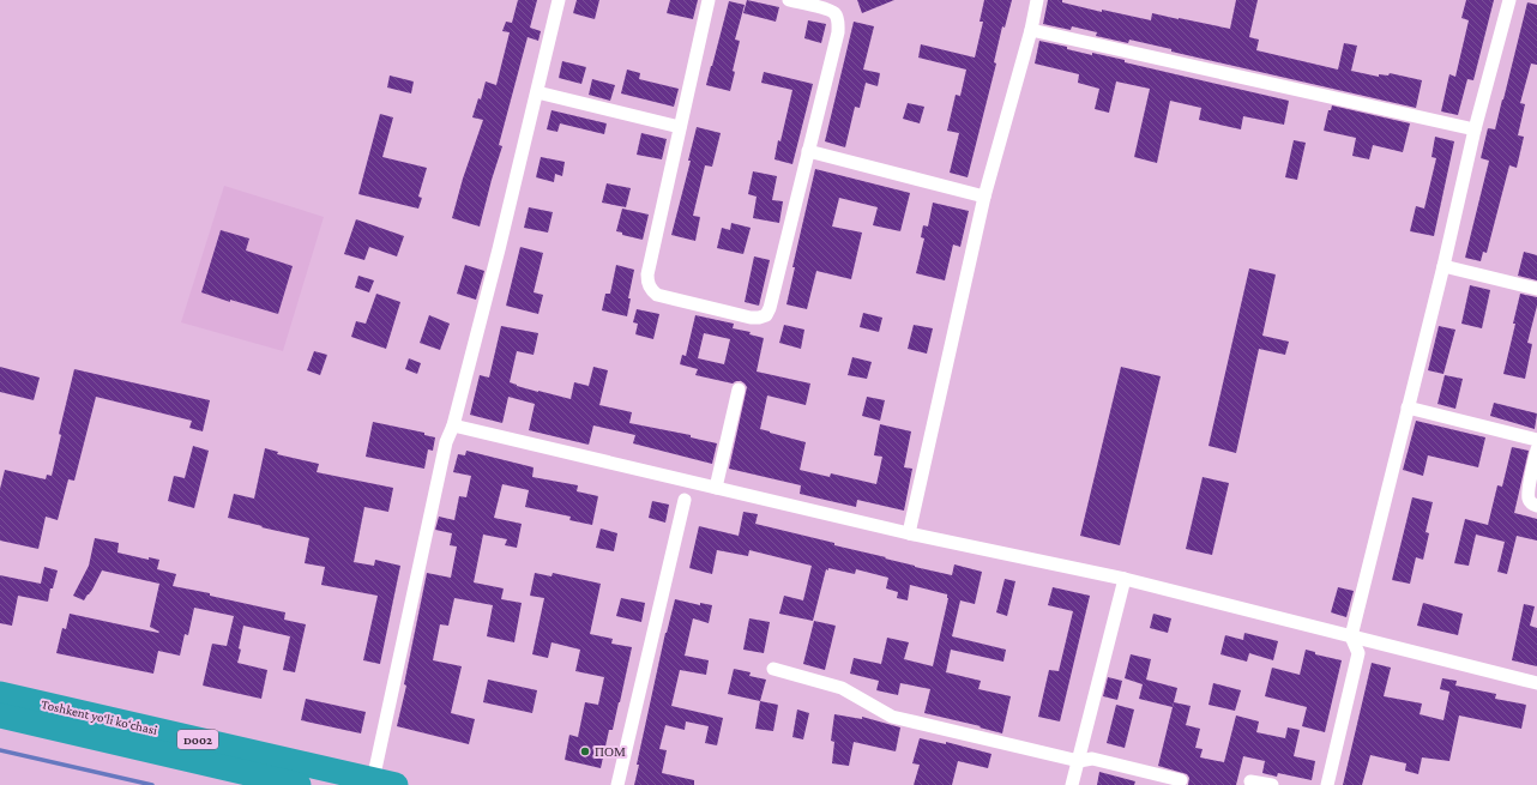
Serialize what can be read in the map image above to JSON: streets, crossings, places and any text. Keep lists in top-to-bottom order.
{
  "streets": {
    "highway": ["Toshkent yo‘li ko‘chasi", "D002"]
  },
  "places": ["ПОМ"]
}
